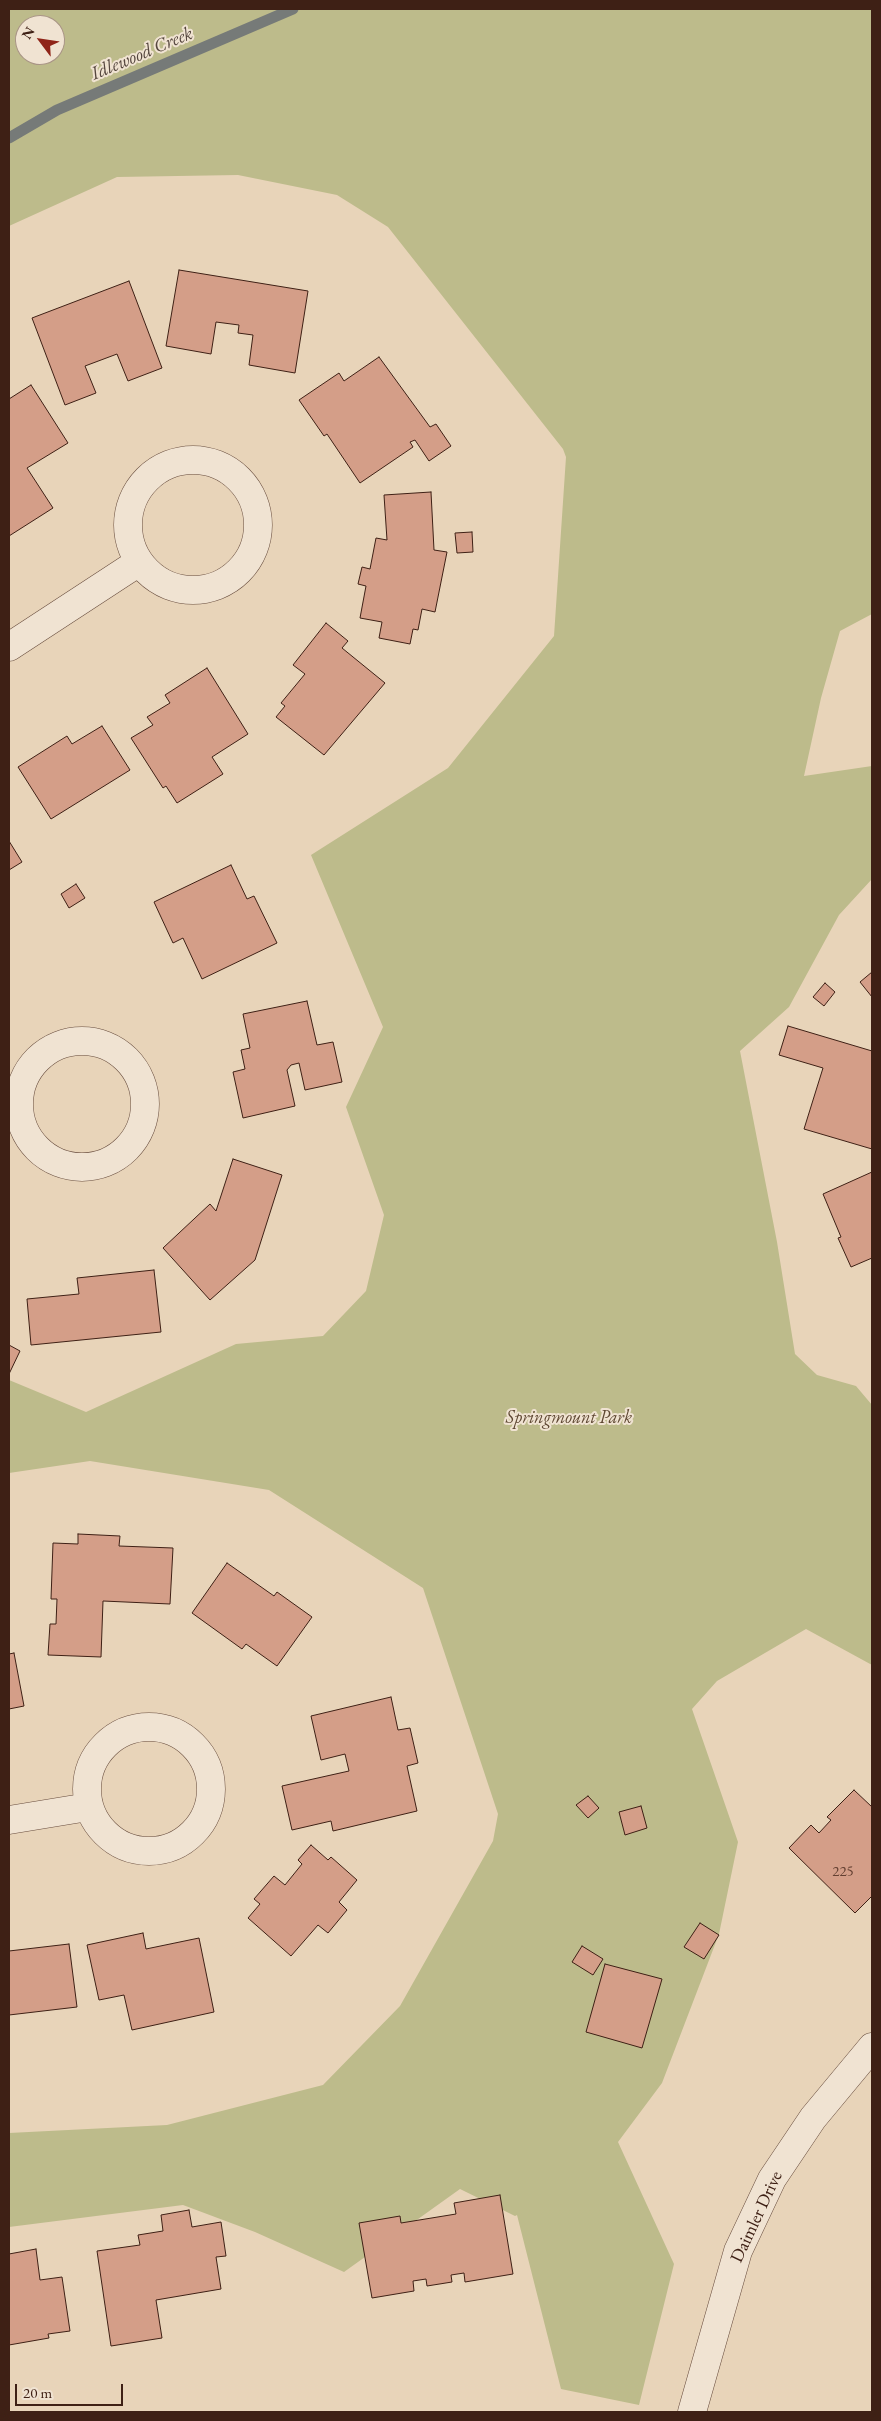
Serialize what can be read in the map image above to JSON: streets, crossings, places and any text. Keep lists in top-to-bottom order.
{
  "streets": {
    "street": ["Daimler Drive"]
  },
  "water": ["Idlewood Creek"],
  "parks": ["Springmount Park"],
  "house_numbers": ["225"],
  "scale_bar": "20 m",
  "north": "top left"
}
